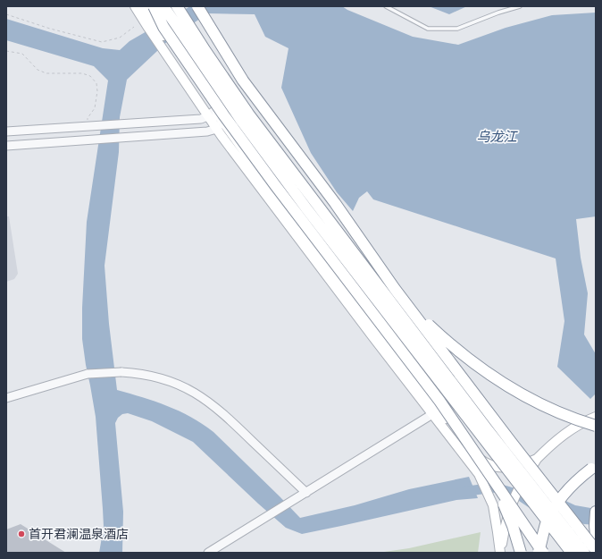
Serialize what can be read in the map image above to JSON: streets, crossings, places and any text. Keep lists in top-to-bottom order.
{
  "water": ["乌龙江"],
  "places": ["首开君澜温泉酒店"]
}
